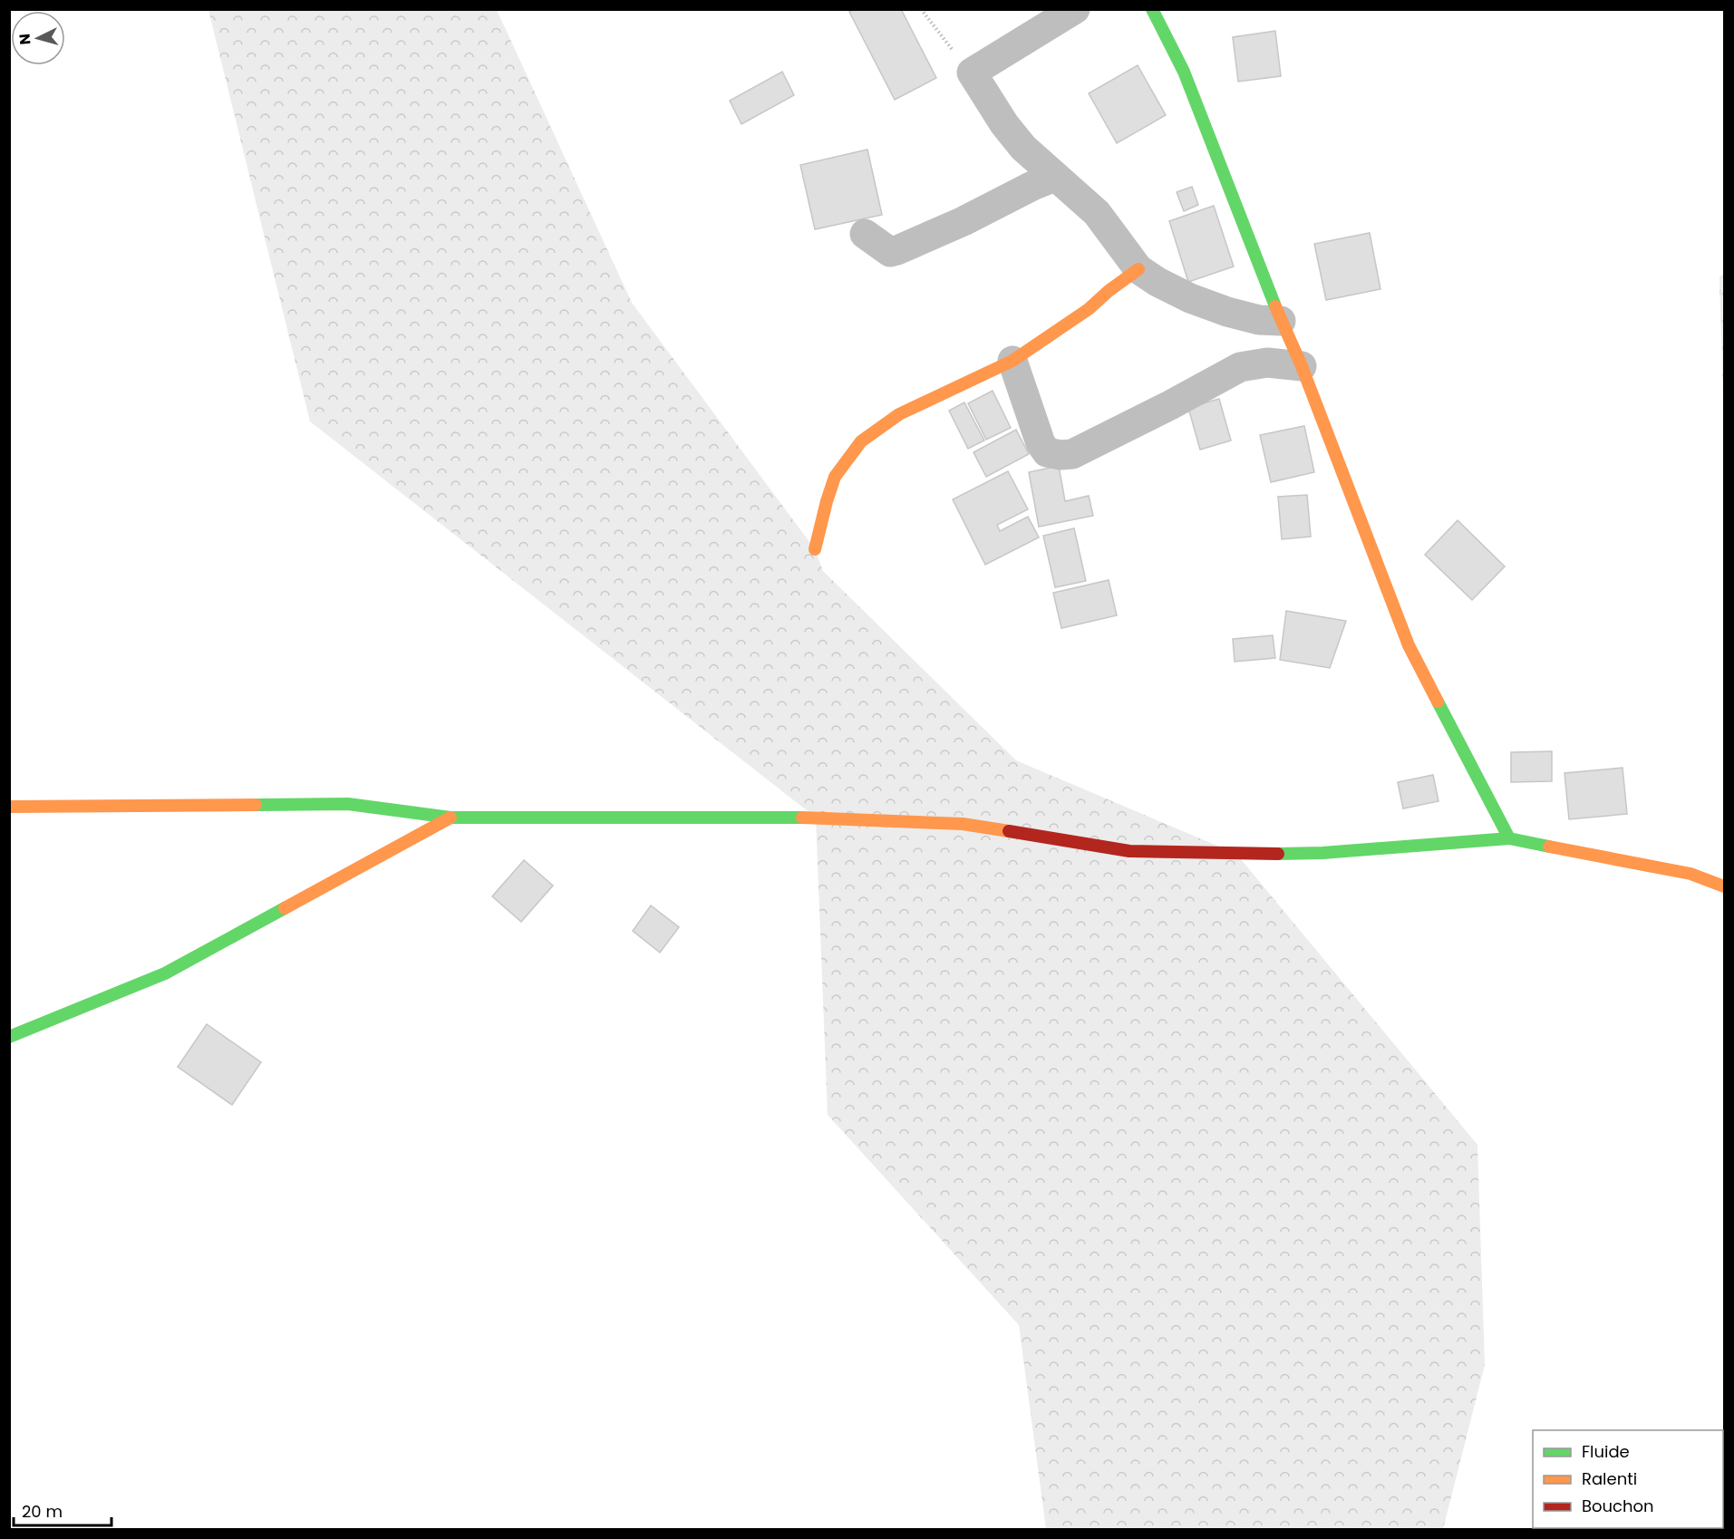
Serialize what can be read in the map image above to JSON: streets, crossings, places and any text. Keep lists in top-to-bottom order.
{
  "legend": ["Fluide", "Ralenti", "Bouchon"],
  "scale_bar": "20 m",
  "north": "left"
}
